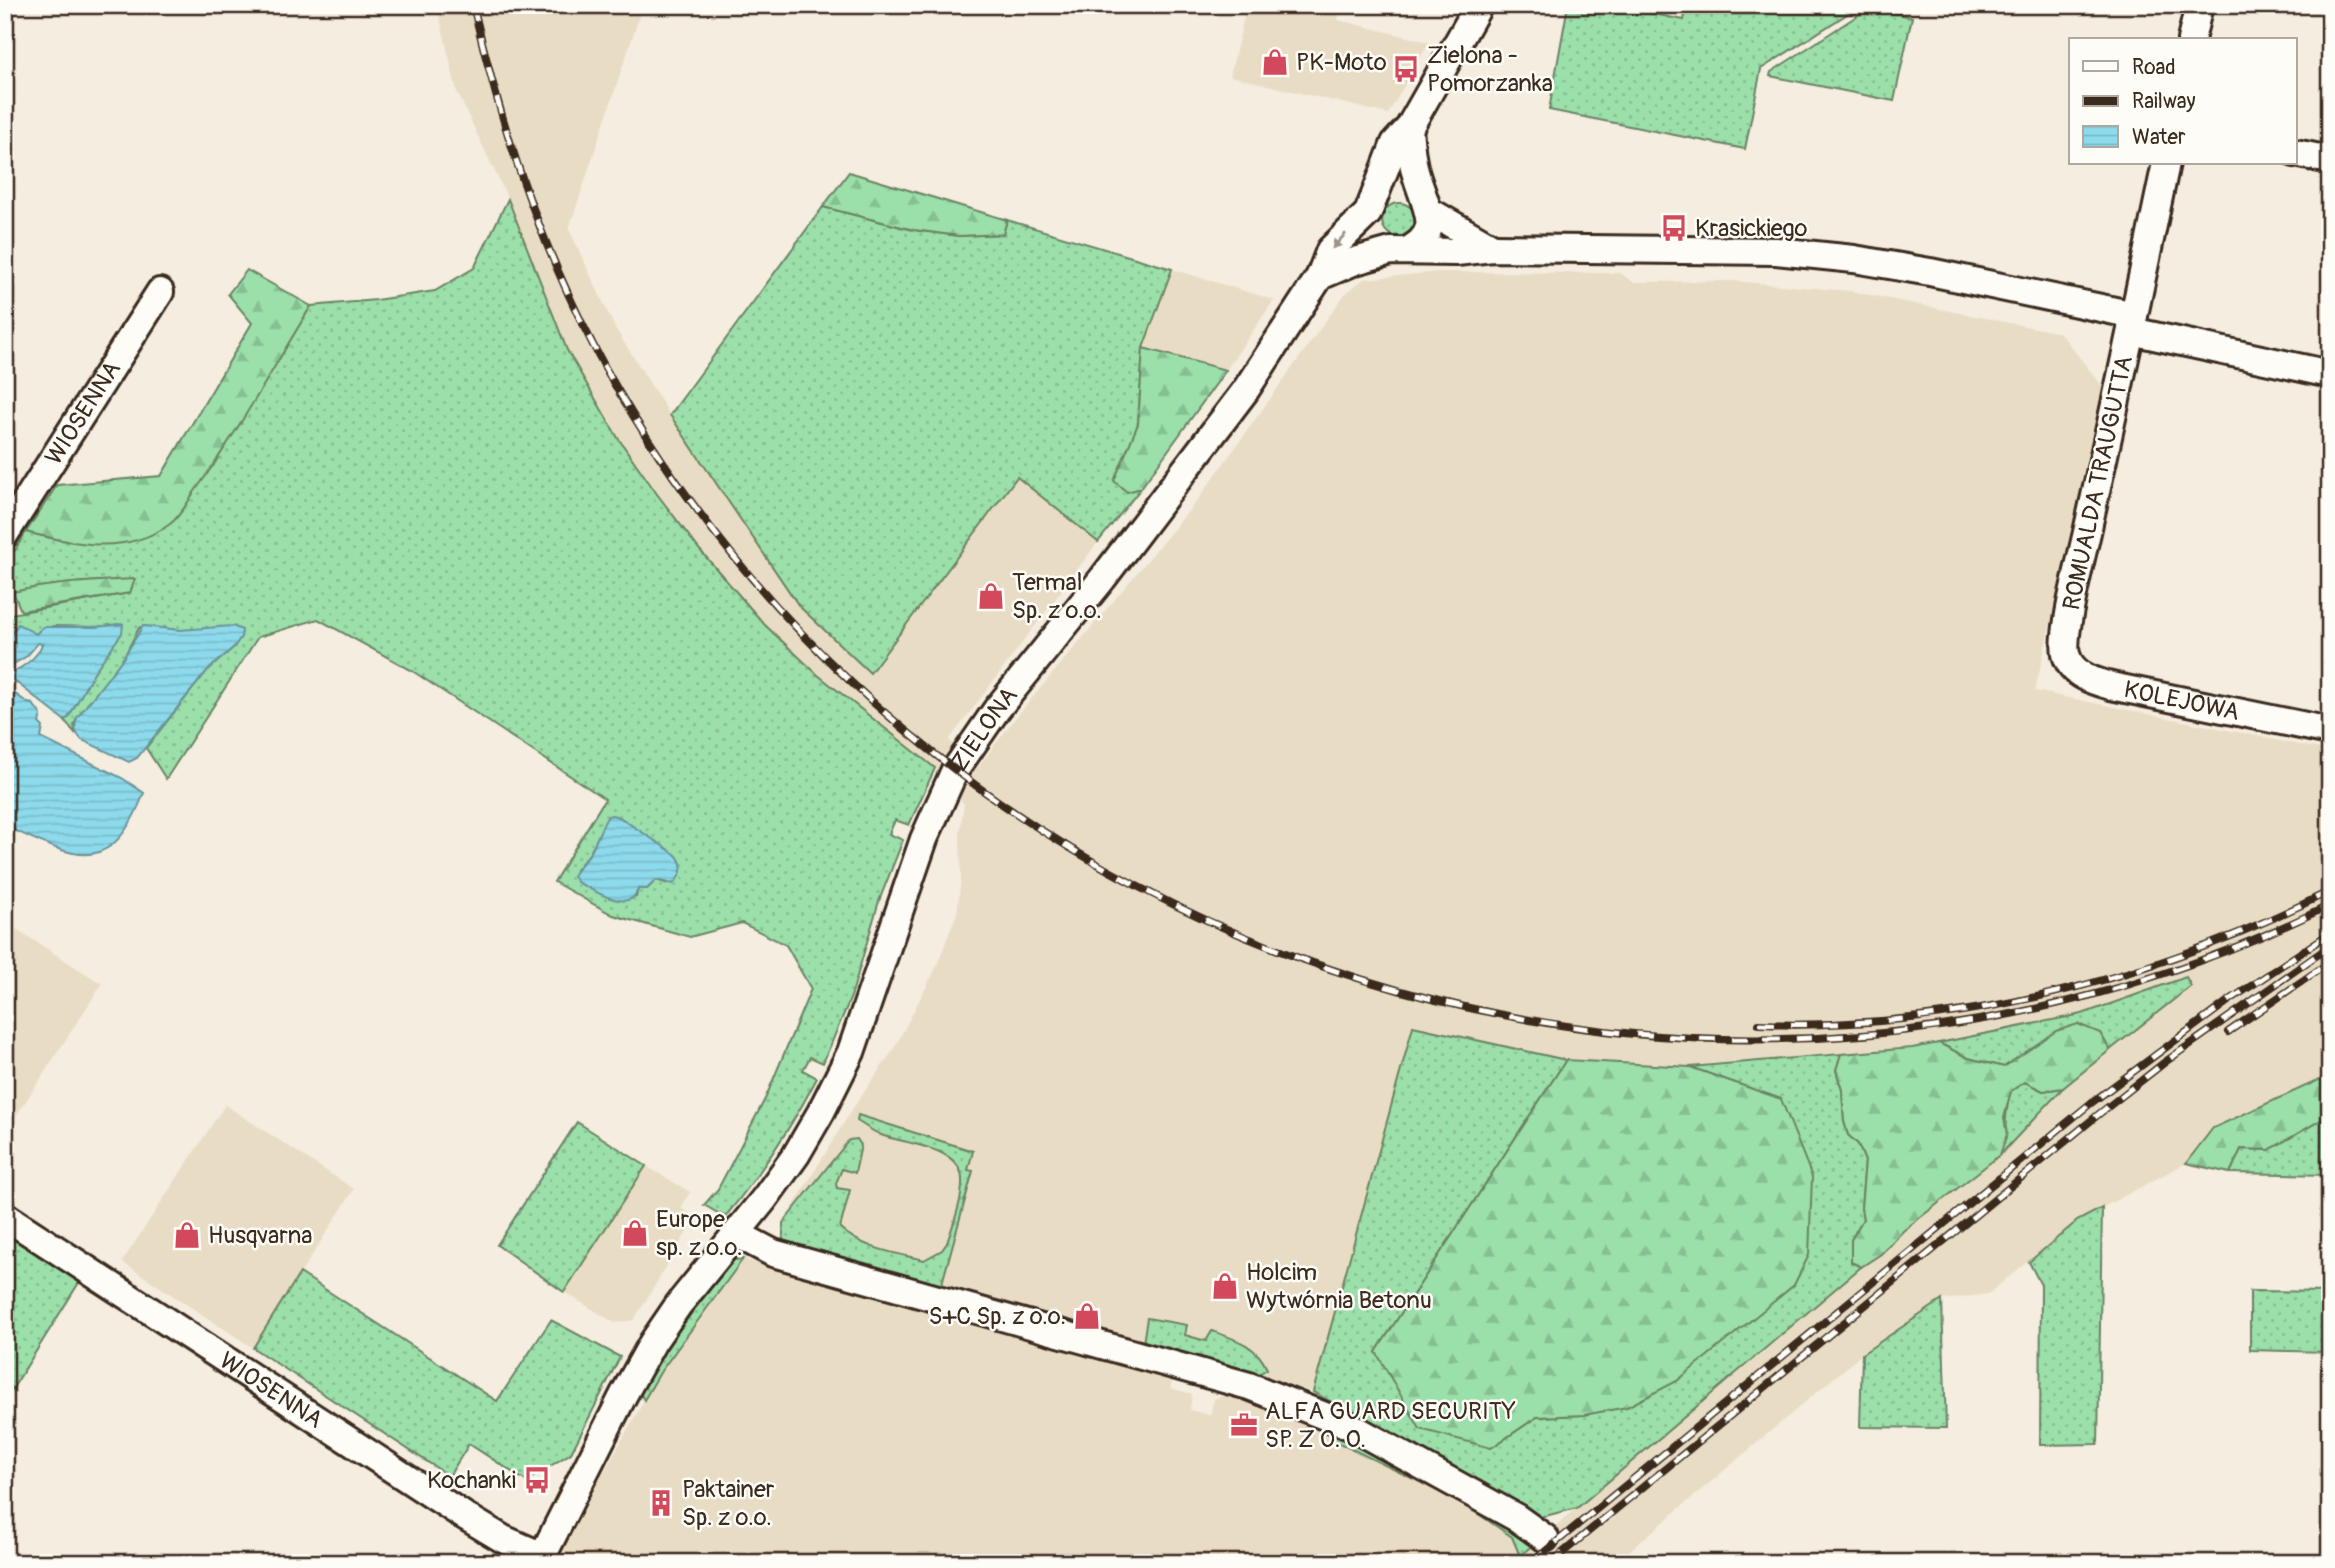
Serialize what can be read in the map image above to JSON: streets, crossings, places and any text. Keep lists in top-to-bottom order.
{
  "streets": {
    "street": [
      "WIOSENNA",
      "ROMUALDA TRAUGUTTA",
      "KOLEJOWA",
      "ZIELONA"
    ]
  },
  "crossings": [
    ["ROMUALDA TRAUGUTTA", "KOLEJOWA"]
  ],
  "places": {
    "shop": [
      "PK-Moto",
      "Termal Sp. z o.o.",
      "Europe sp. z o.o.",
      "Husqvarna",
      "Holcim Wytwórnia Betonu",
      "S+C Sp. z o.o."
    ],
    "bus stop": ["Zielona - Pomorzanka", "Krasickiego", "Kochanki"],
    "office": ["ALFA GUARD SECURITY SP. Z O. O."],
    "building": ["Paktainer Sp. z o.o."]
  },
  "legend": ["Road", "Railway", "Water"]
}
